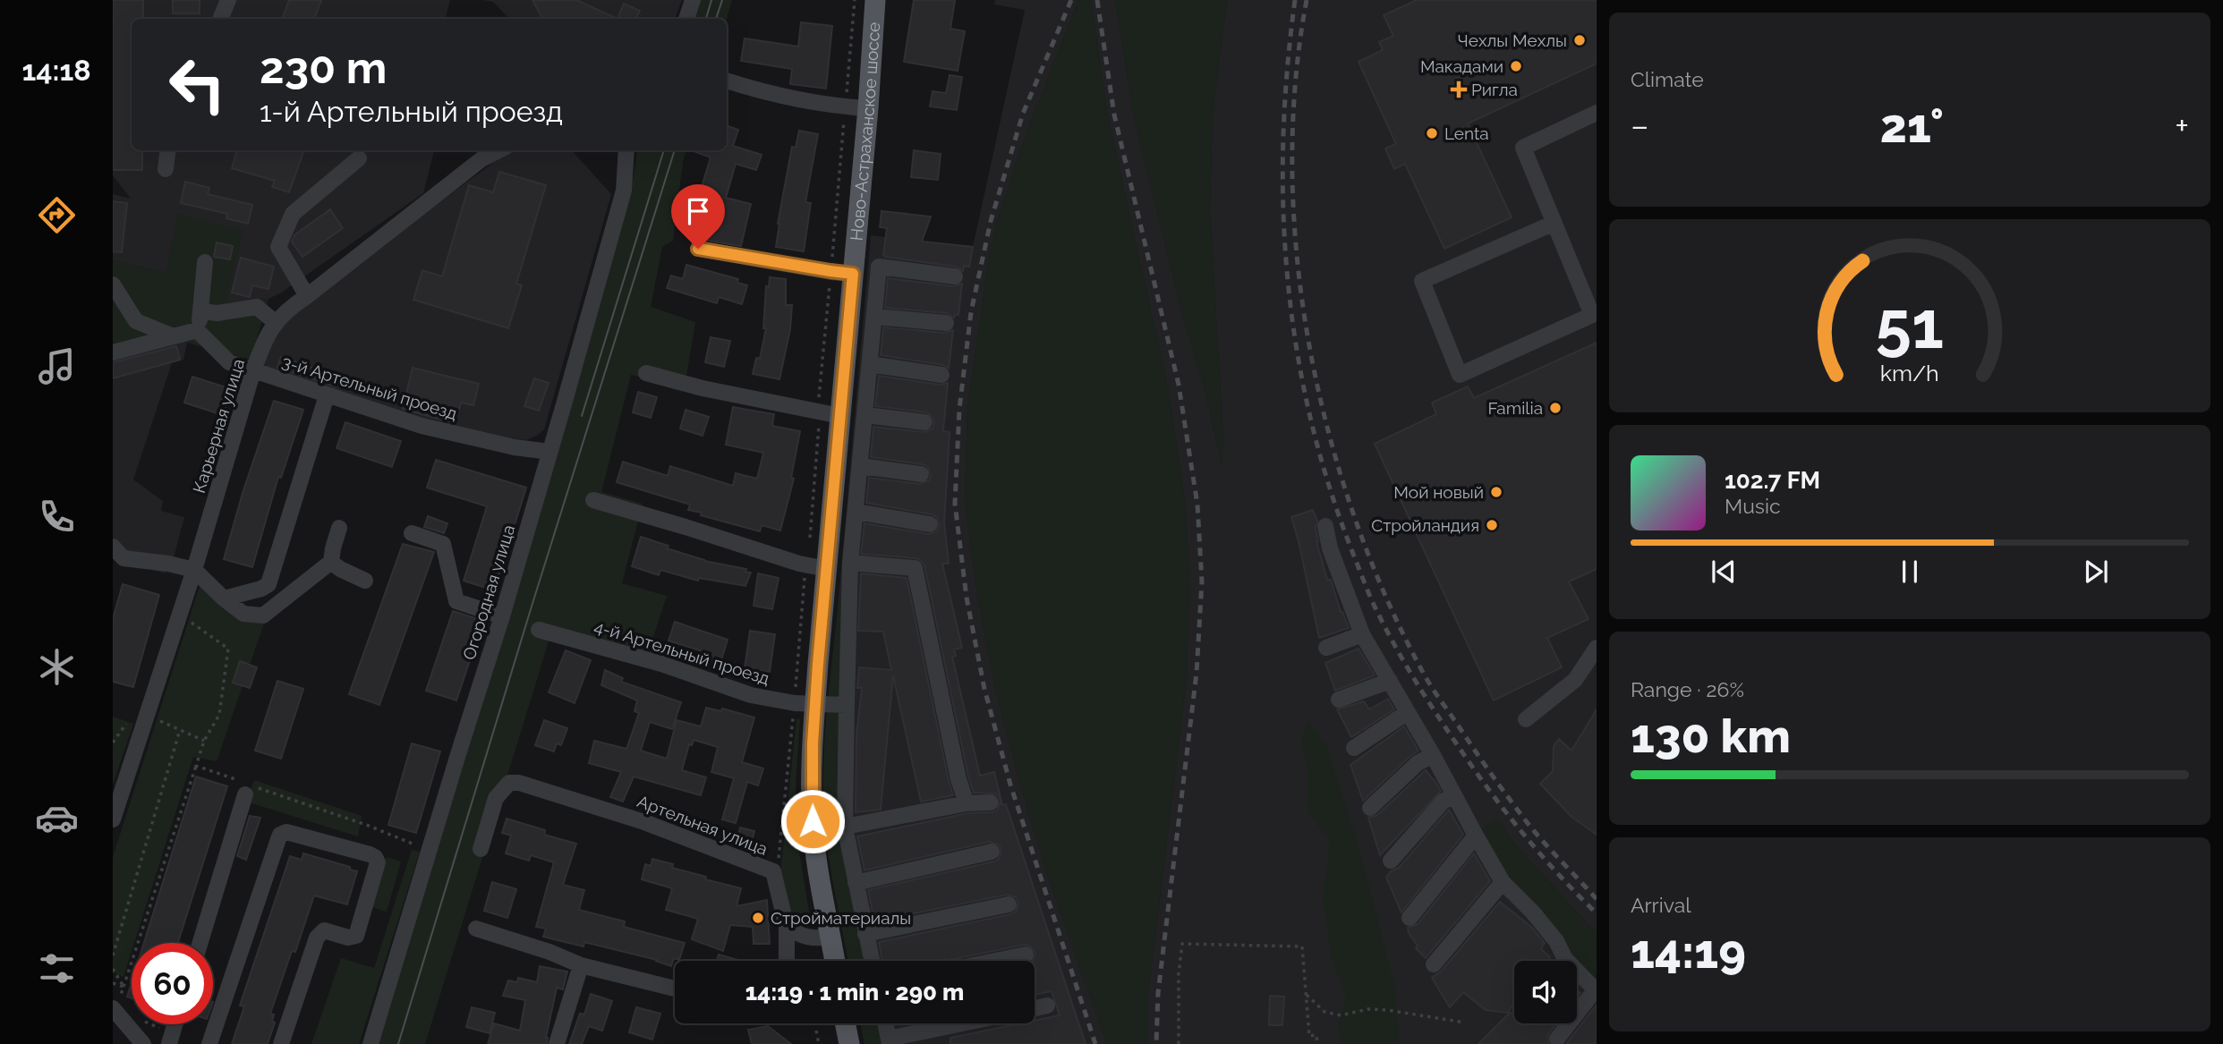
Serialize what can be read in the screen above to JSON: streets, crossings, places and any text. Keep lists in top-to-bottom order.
{
  "streets": {
    "main road": ["Ново-Астраханское шоссе"],
    "street": [
      "3-й Артельный проезд",
      "Карьерная улица",
      "Огородная улица",
      "4-й Артельный проезд",
      "Артельная улица"
    ]
  },
  "crossings": [
    ["Ново-Астраханское шоссе", "4-й Артельный проезд"],
    ["3-й Артельный проезд", "Карьерная улица"],
    ["3-й Артельный проезд", "Огородная улица"]
  ],
  "places": {
    "other": [
      "Чехлы Мехлы",
      "Макадами",
      "Lenta",
      "Familia",
      "Мой новый",
      "Стройландия",
      "Стройматериалы"
    ],
    "health": ["Ригла"]
  },
  "page": {
    "tabs": "14:18",
    "tile": [
      "Climate",
      ["Range · 26%", "130 km"],
      ["Arrival", "14:19"]
    ],
    "turn": ["230 m", "1-й Артельный проезд"],
    "heat": ["−", "21°", "+"],
    "song": ["102.7 FM", "Music"],
    "limit": "60",
    "trip": "14:19 · 1 min · 290 m",
    "gauge": ["51", "km/h"]
  }
}
